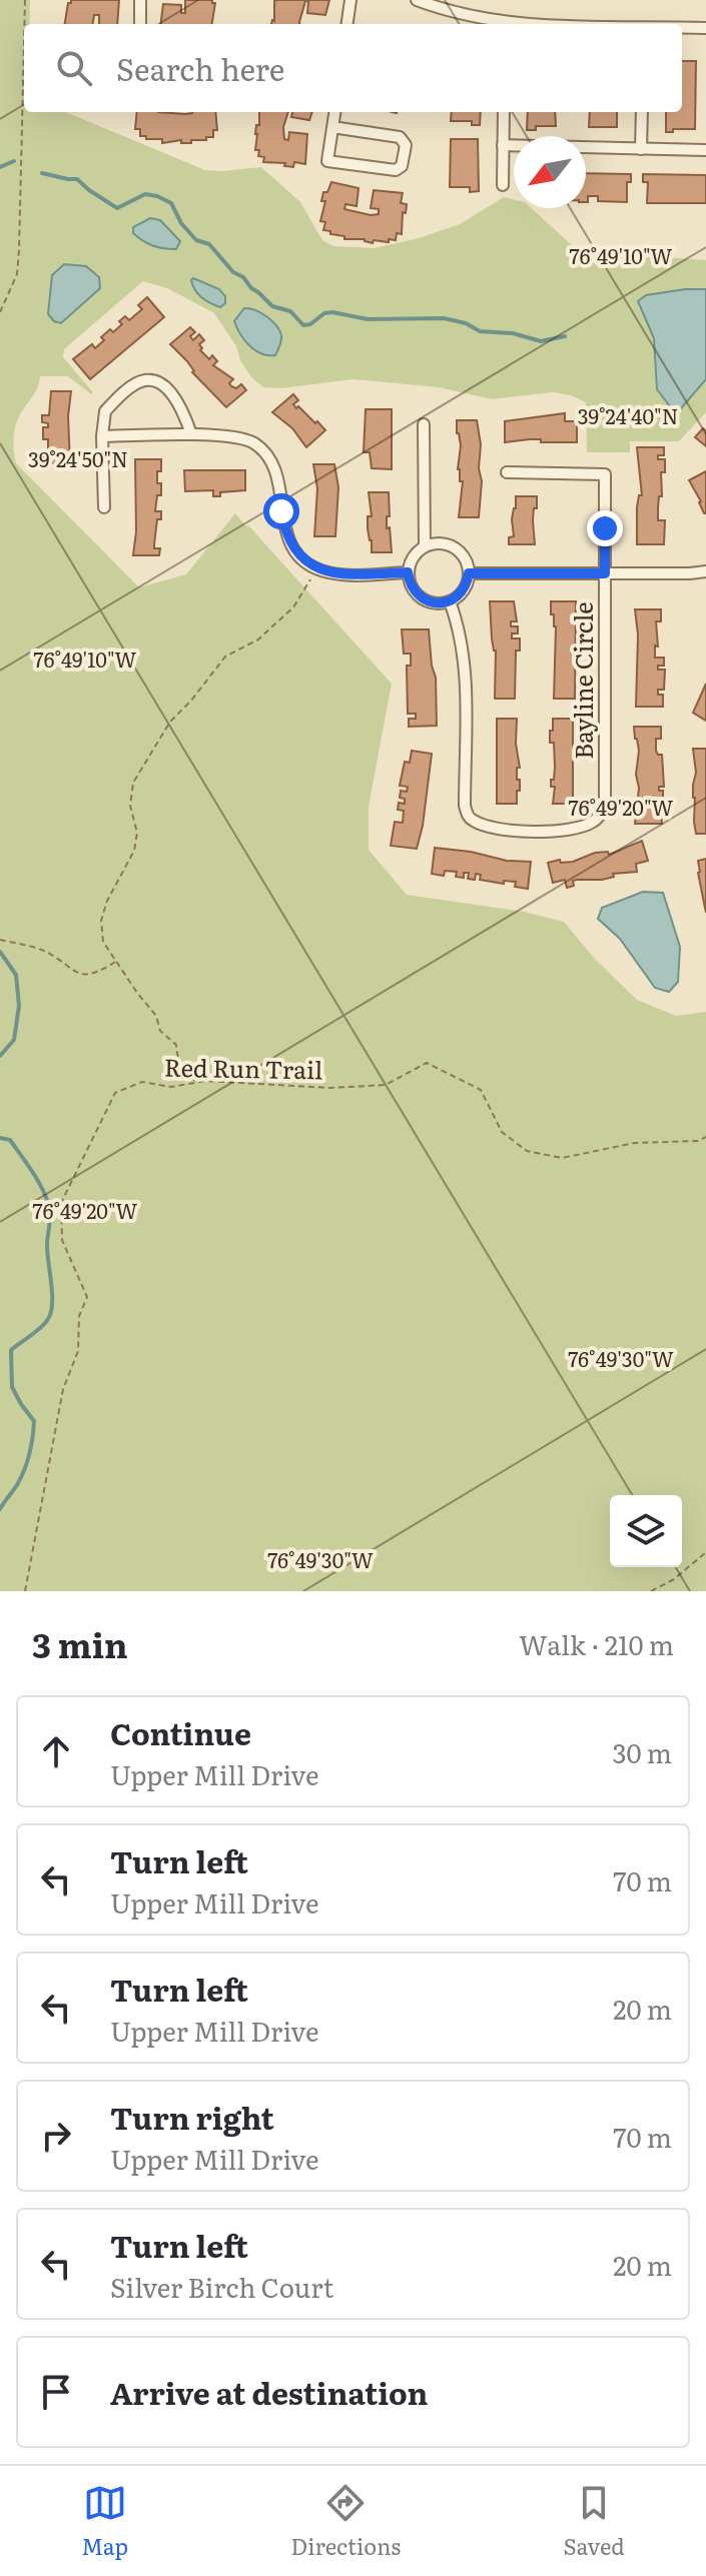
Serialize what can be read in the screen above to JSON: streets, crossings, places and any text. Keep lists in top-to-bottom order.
{
  "streets": {
    "street": ["Bayline Circle"],
    "path": ["Red Run Trail"]
  },
  "north": "bottom left",
  "page": {
    "search": "Search here",
    "heading": ["3 min", "Walk · 210 m"],
    "list": [
      ["Continue", "Upper Mill Drive", "30 m"],
      ["Turn left", "Upper Mill Drive", "70 m"],
      ["Turn left", "Upper Mill Drive", "20 m"],
      ["Turn right", "Upper Mill Drive", "70 m"],
      ["Turn left", "Silver Birch Court", "20 m"],
      "Arrive at destination"
    ],
    "nav": ["Map", "Directions", "Saved"]
  },
  "coordinates": [
    "76°49'10\"W",
    "39°24'40\"N",
    "39°24'50\"N",
    "76°49'20\"W",
    "76°49'30\"W"
  ]
}
